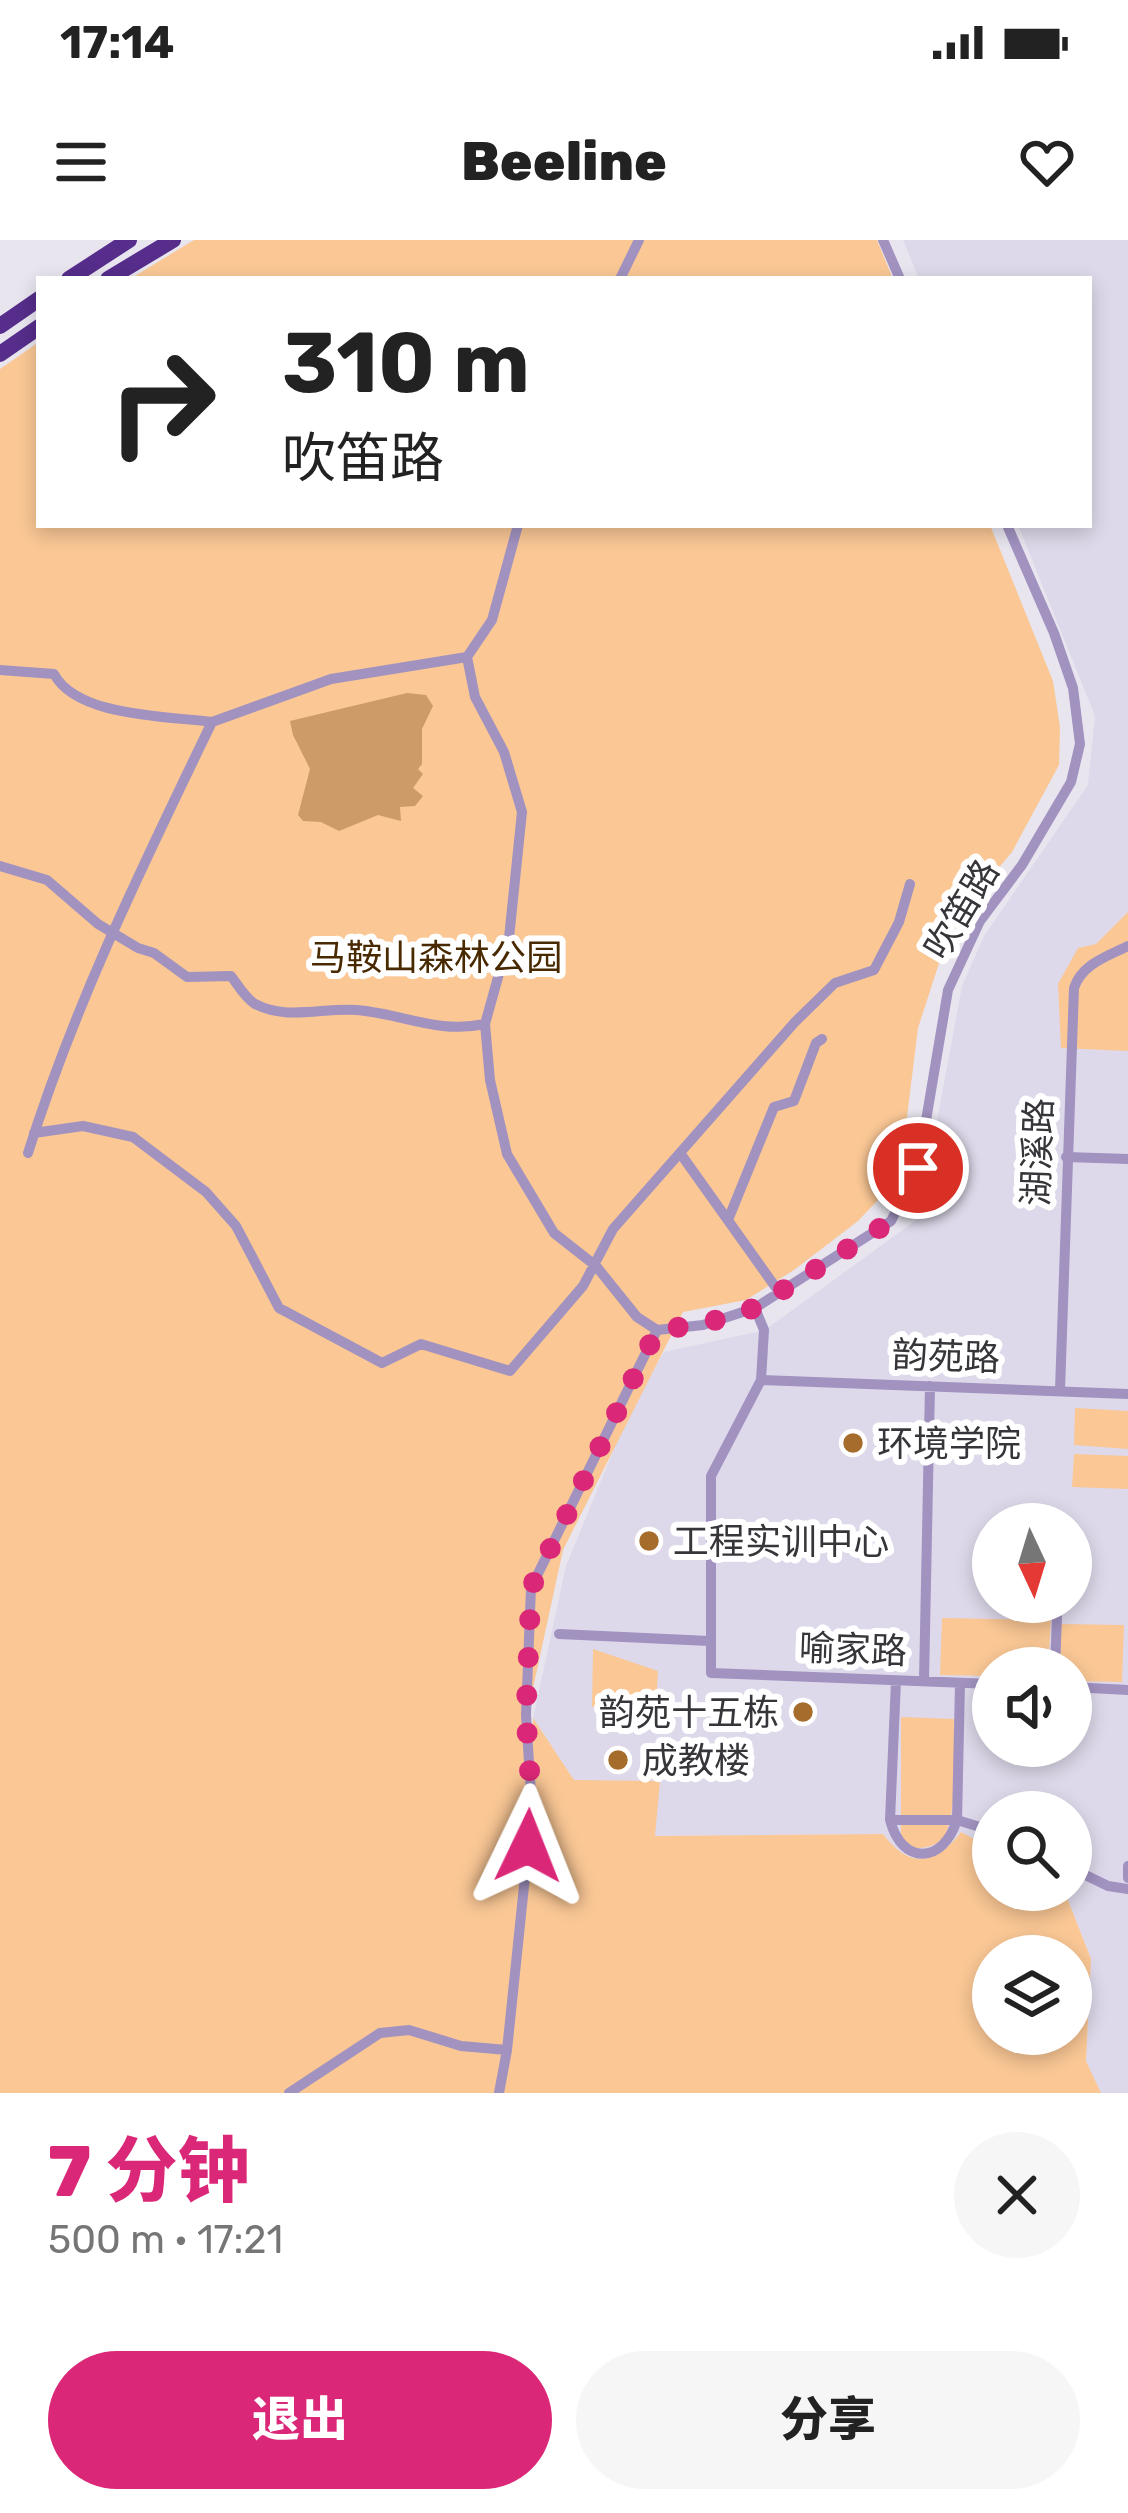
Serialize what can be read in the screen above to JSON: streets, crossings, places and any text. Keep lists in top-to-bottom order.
{
  "streets": {
    "street": [
      "吹笛路",
      "湖溪路",
      "韵苑路",
      "喻家路"
    ]
  },
  "crossings": [
    ["湖溪路", "韵苑路"]
  ],
  "parks": ["马鞍山森林公园"],
  "places": [
    "环境学院",
    "工程实训中心",
    "韵苑十五栋",
    "成教楼"
  ],
  "north": "bottom",
  "page": {
    "status": "17:14",
    "header": "Beeline",
    "turn": ["310 m", "吹笛路"],
    "heading": ["7 分钟", "500 m · 17:21"],
    "buttons": ["退出", "分享"]
  }
}
